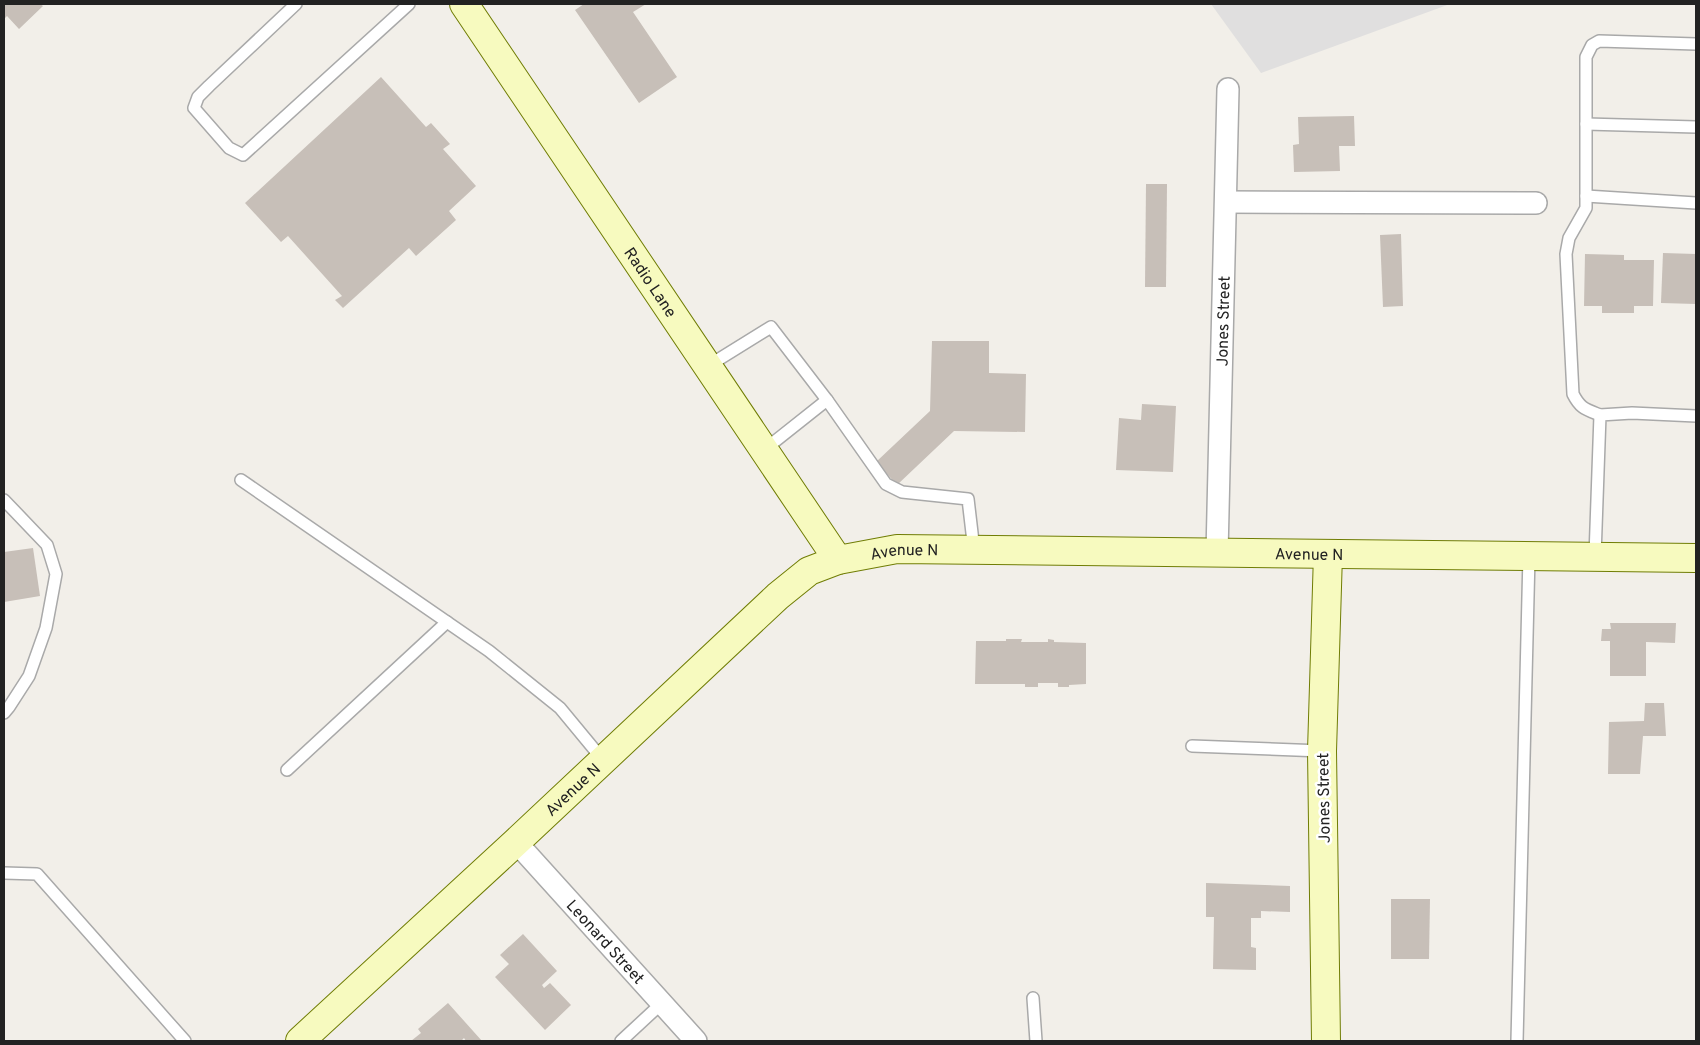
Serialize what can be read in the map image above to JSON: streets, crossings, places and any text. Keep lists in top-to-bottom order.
{
  "streets": {
    "street": [
      "Radio Lane",
      "Jones Street",
      "Avenue N",
      "Leonard Street"
    ]
  },
  "crossings": [
    ["Radio Lane", "Avenue N"],
    ["Jones Street", "Avenue N"],
    ["Avenue N", "Leonard Street"]
  ]
}
